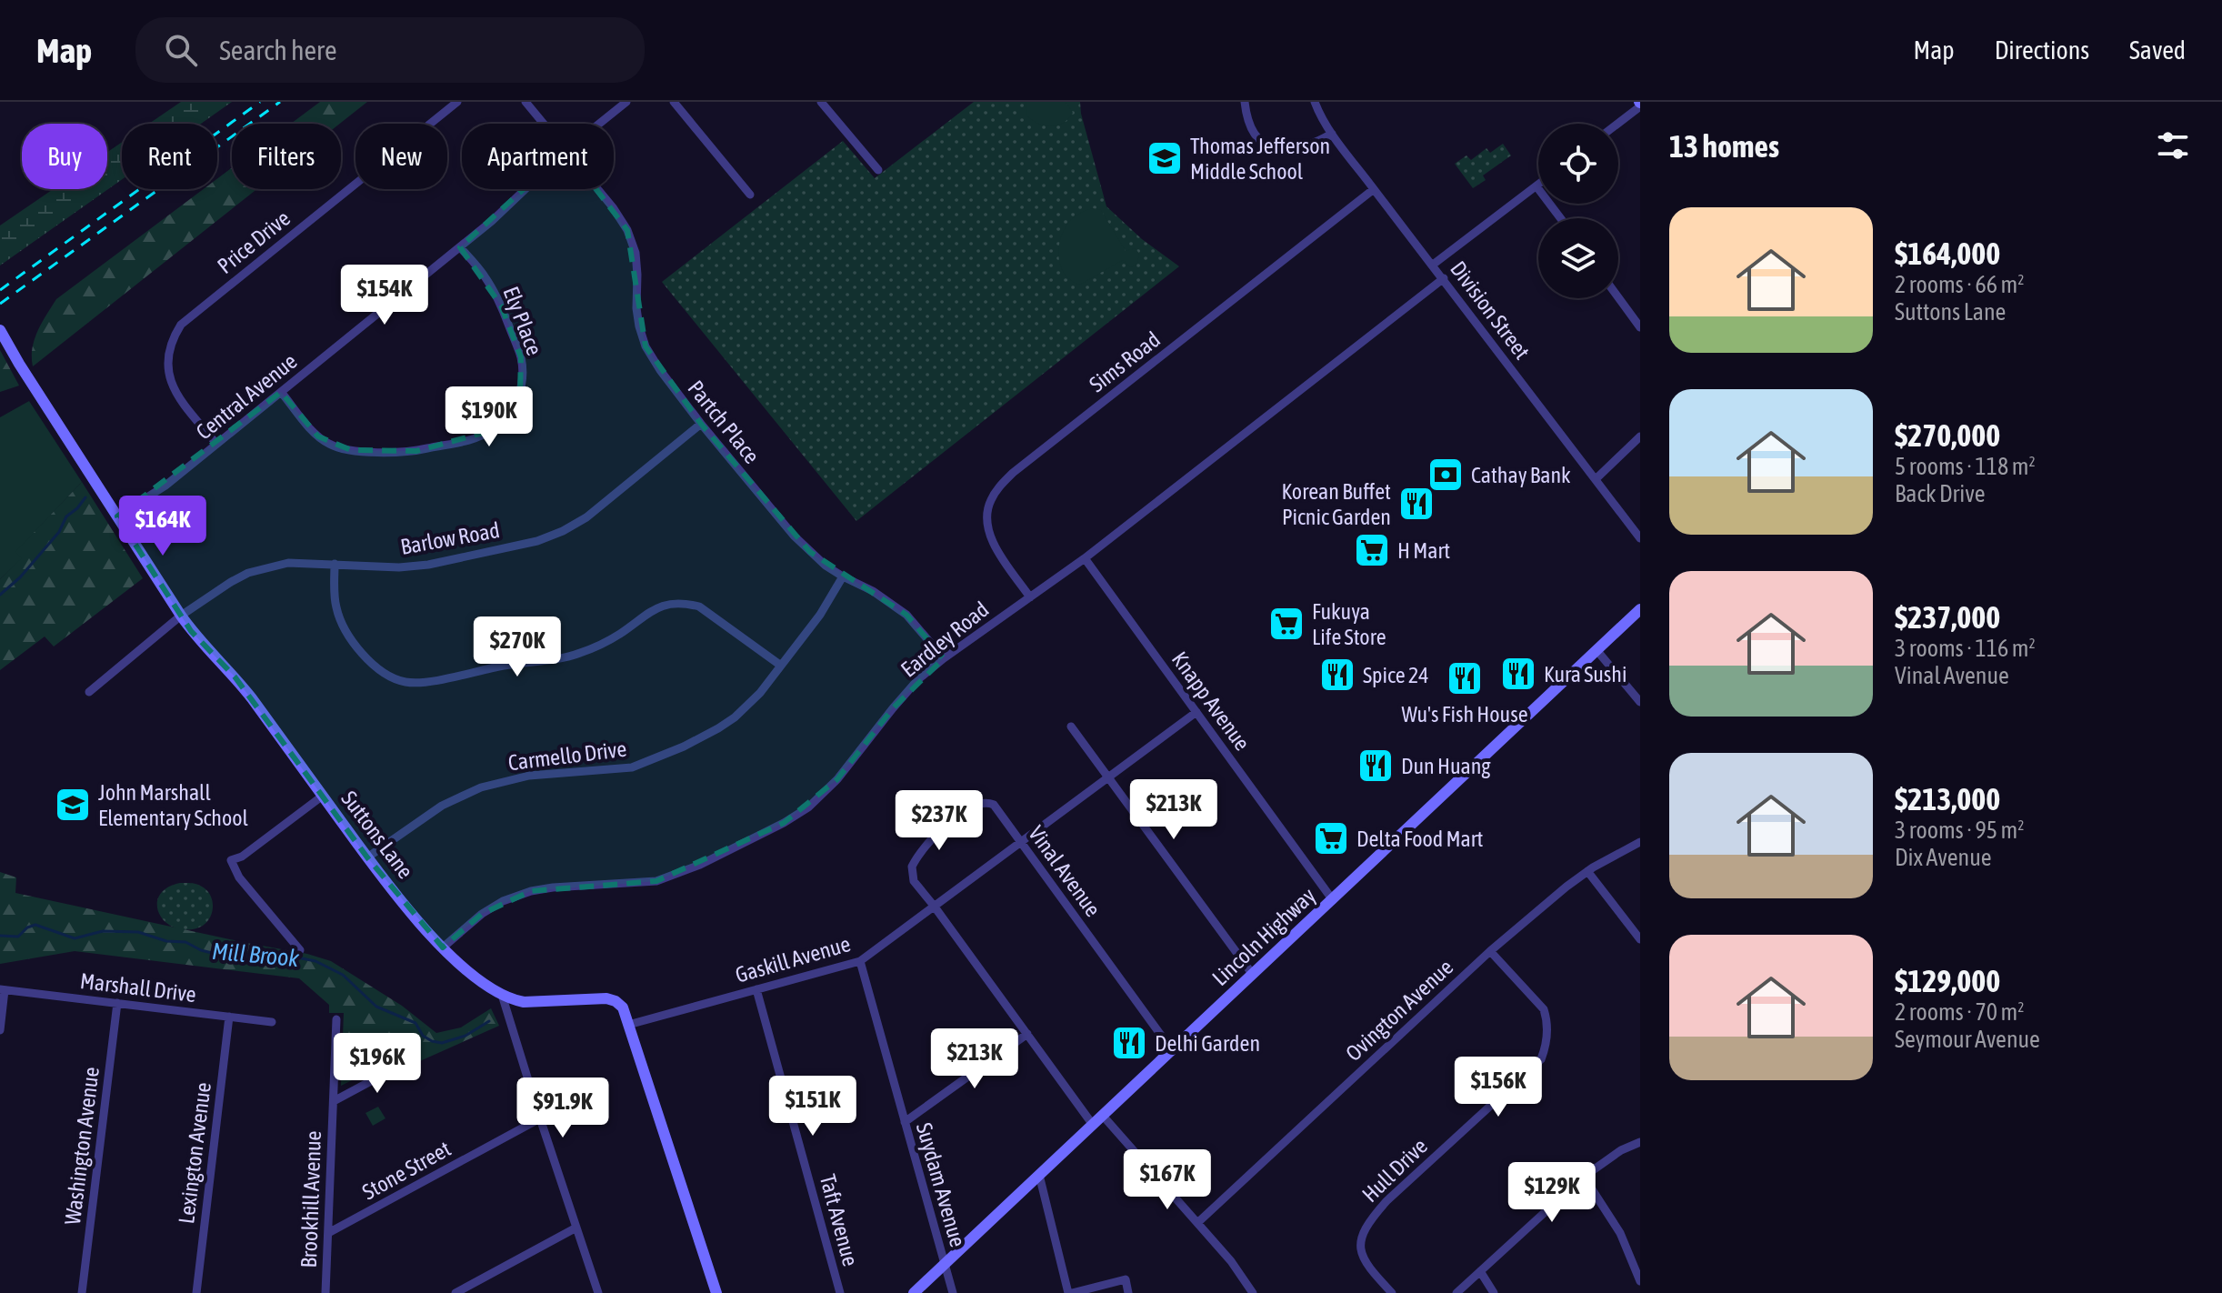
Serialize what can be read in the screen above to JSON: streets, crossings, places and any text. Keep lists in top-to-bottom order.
{
  "streets": {
    "street": [
      "Price Drive",
      "Division Street",
      "Ely Place",
      "Sims Road",
      "Central Avenue",
      "Partch Place",
      "Barlow Road",
      "Eardley Road",
      "Knapp Avenue",
      "Carmello Drive",
      "Suttons Lane",
      "Vinal Avenue",
      "Lincoln Highway",
      "Gaskill Avenue",
      "Marshall Drive",
      "Ovington Avenue",
      "Washington Avenue",
      "Lexington Avenue",
      "Stone Street",
      "Hull Drive",
      "Suydam Avenue",
      "Brookhill Avenue",
      "Taft Avenue"
    ]
  },
  "crossings": [
    ["Price Drive", "Central Avenue"],
    ["Division Street", "Sims Road"],
    ["Division Street", "Eardley Road"],
    ["Ely Place", "Central Avenue"],
    ["Sims Road", "Eardley Road"],
    ["Central Avenue", "Suttons Lane"],
    ["Partch Place", "Barlow Road"],
    ["Partch Place", "Eardley Road"],
    ["Partch Place", "Carmello Drive"],
    ["Barlow Road", "Suttons Lane"],
    ["Eardley Road", "Knapp Avenue"],
    ["Eardley Road", "Suttons Lane"],
    ["Knapp Avenue", "Lincoln Highway"],
    ["Knapp Avenue", "Gaskill Avenue"],
    ["Carmello Drive", "Suttons Lane"],
    ["Suttons Lane", "Gaskill Avenue"],
    ["Vinal Avenue", "Lincoln Highway"],
    ["Vinal Avenue", "Gaskill Avenue"],
    ["Lincoln Highway", "Suydam Avenue"],
    ["Gaskill Avenue", "Suydam Avenue"],
    ["Gaskill Avenue", "Taft Avenue"],
    ["Marshall Drive", "Washington Avenue"],
    ["Marshall Drive", "Lexington Avenue"],
    ["Ovington Avenue", "Hull Drive"],
    ["Stone Street", "Brookhill Avenue"]
  ],
  "water": ["Mill Brook"],
  "places": {
    "school or university": ["Thomas Jefferson Middle School", "John Marshall Elementary School"],
    "bank": ["Cathay Bank"],
    "restaurant": [
      "Korean Buffet Picnic Garden",
      "Kura Sushi",
      "Spice 24",
      "Wu's Fish House",
      "Dun Huang",
      "Delhi Garden"
    ],
    "supermarket": ["H Mart", "Fukuya Life Store", "Delta Food Mart"]
  },
  "page": {
    "header": "Map",
    "search": "Search here",
    "nav": ["Map", "Directions", "Saved"],
    "heading": "13 homes",
    "chip": [
      "Buy",
      "Rent",
      "Filters",
      "New",
      "Apartment"
    ],
    "list": [
      {
        "name": "$164,000",
        "note": "2 rooms · 66 m² · Suttons Lane"
      },
      {
        "name": "$270,000",
        "note": "5 rooms · 118 m² · Back Drive"
      },
      {
        "name": "$237,000",
        "note": "3 rooms · 116 m² · Vinal Avenue"
      },
      {
        "name": "$213,000",
        "note": "3 rooms · 95 m² · Dix Avenue"
      },
      {
        "name": "$129,000",
        "note": "2 rooms · 70 m² · Seymour Avenue"
      }
    ],
    "price": [
      "$154K",
      "$190K",
      "$164K",
      "$270K",
      "$213K",
      "$237K",
      "$213K",
      "$196K",
      "$156K",
      "$151K",
      "$91.9K",
      "$167K",
      "$129K"
    ]
  }
}
